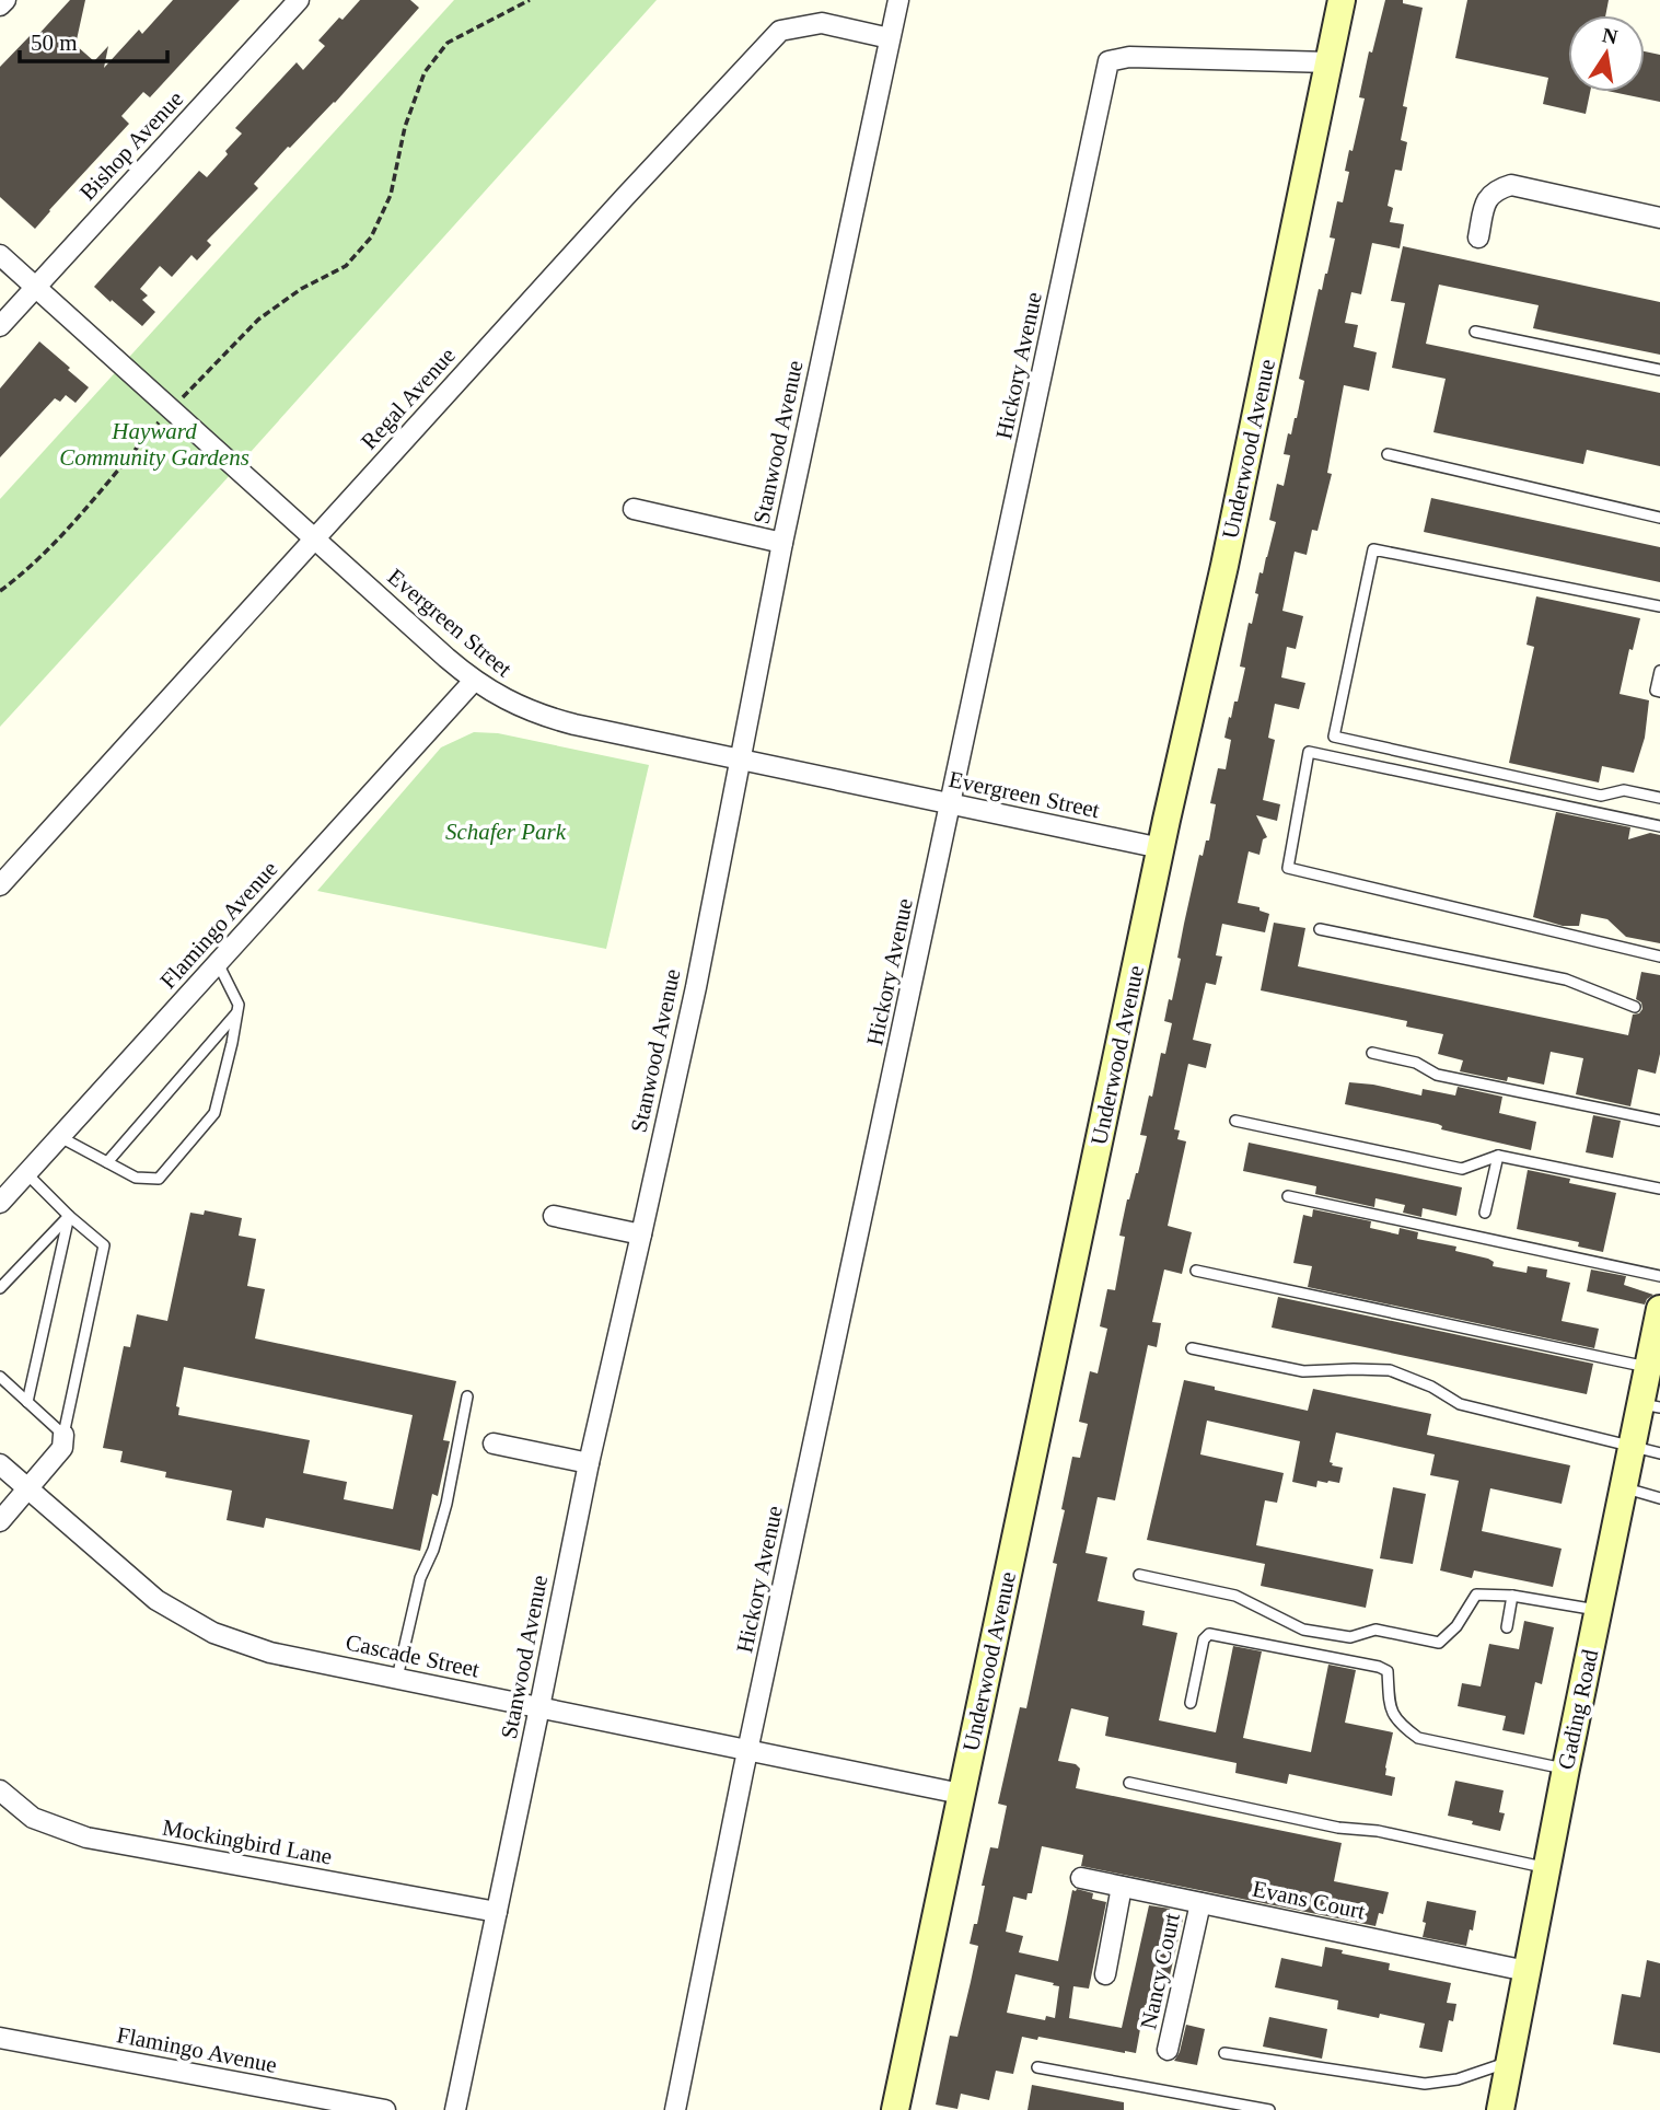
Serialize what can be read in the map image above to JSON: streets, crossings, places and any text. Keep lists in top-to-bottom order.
{
  "streets": {
    "street": [
      "Bishop Avenue",
      "Hickory Avenue",
      "Regal Avenue",
      "Stanwood Avenue",
      "Underwood Avenue",
      "Evergreen Street",
      "Flamingo Avenue",
      "Cascade Street",
      "Gading Road",
      "Mockingbird Lane",
      "Evans Court",
      "Nancy Court"
    ]
  },
  "crossings": [
    ["Bishop Avenue", "Evergreen Street"],
    ["Hickory Avenue", "Underwood Avenue"],
    ["Hickory Avenue", "Evergreen Street"],
    ["Hickory Avenue", "Cascade Street"],
    ["Regal Avenue", "Stanwood Avenue"],
    ["Regal Avenue", "Evergreen Street"],
    ["Stanwood Avenue", "Evergreen Street"],
    ["Stanwood Avenue", "Cascade Street"],
    ["Stanwood Avenue", "Mockingbird Lane"],
    ["Underwood Avenue", "Evergreen Street"],
    ["Underwood Avenue", "Cascade Street"],
    ["Evergreen Street", "Flamingo Avenue"],
    ["Gading Road", "Evans Court"],
    ["Evans Court", "Nancy Court"]
  ],
  "parks": ["Hayward Community Gardens", "Schafer Park"],
  "scale_bar": "50 m",
  "north": "top"
}
